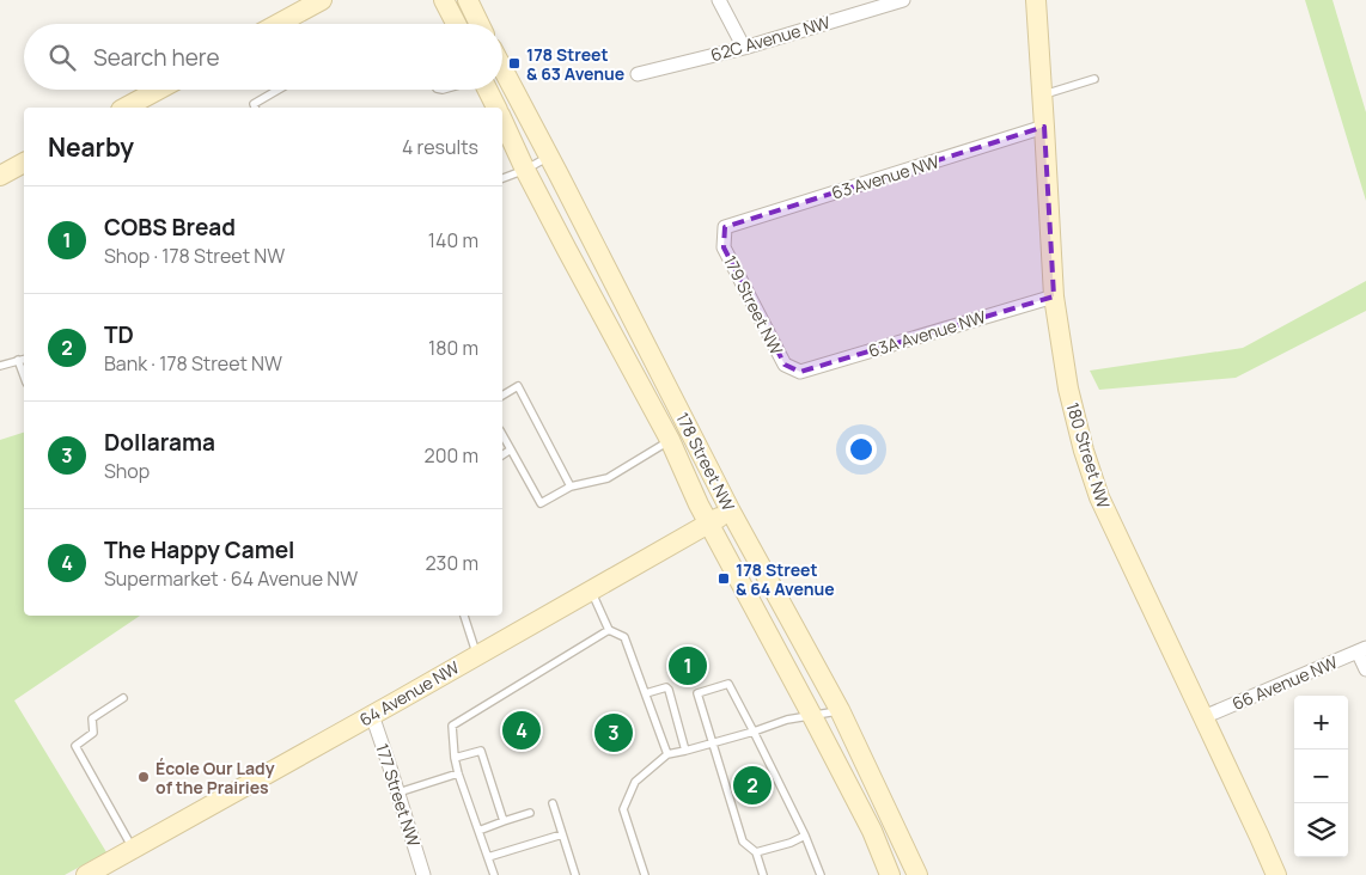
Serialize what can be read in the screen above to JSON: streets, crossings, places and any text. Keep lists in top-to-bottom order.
{
  "streets": {
    "main road": ["180 Street NW", "178 Street NW", "64 Avenue NW"],
    "street": [
      "62C Avenue NW",
      "63 Avenue NW",
      "179 Street NW",
      "63A Avenue NW",
      "66 Avenue NW",
      "177 Street NW"
    ]
  },
  "crossings": [
    ["63 Avenue NW", "179 Street NW"],
    ["63 Avenue NW", "180 Street NW"],
    ["179 Street NW", "63A Avenue NW"],
    ["63A Avenue NW", "180 Street NW"],
    ["180 Street NW", "66 Avenue NW"],
    ["178 Street NW", "64 Avenue NW"],
    ["64 Avenue NW", "177 Street NW"]
  ],
  "places": {
    "transit": ["178 Street & 63 Avenue", "178 Street & 64 Avenue"],
    "other": ["École Our Lady of the Prairies"]
  },
  "page": {
    "search": "Search here",
    "heading": ["Nearby", "4 results"],
    "list": [
      {
        "mark": "1",
        "name": "COBS Bread",
        "note": "Shop · 178 Street NW",
        "value": "140 m"
      },
      {
        "mark": "2",
        "name": "TD",
        "note": "Bank · 178 Street NW",
        "value": "180 m"
      },
      {
        "mark": "3",
        "name": "Dollarama",
        "note": "Shop",
        "value": "200 m"
      },
      {
        "mark": "4",
        "name": "The Happy Camel",
        "note": "Supermarket · 64 Avenue NW",
        "value": "230 m"
      }
    ],
    "pins": [
      "1",
      "4",
      "3",
      "2"
    ],
    "map_buttons": ["+", "−"]
  }
}
